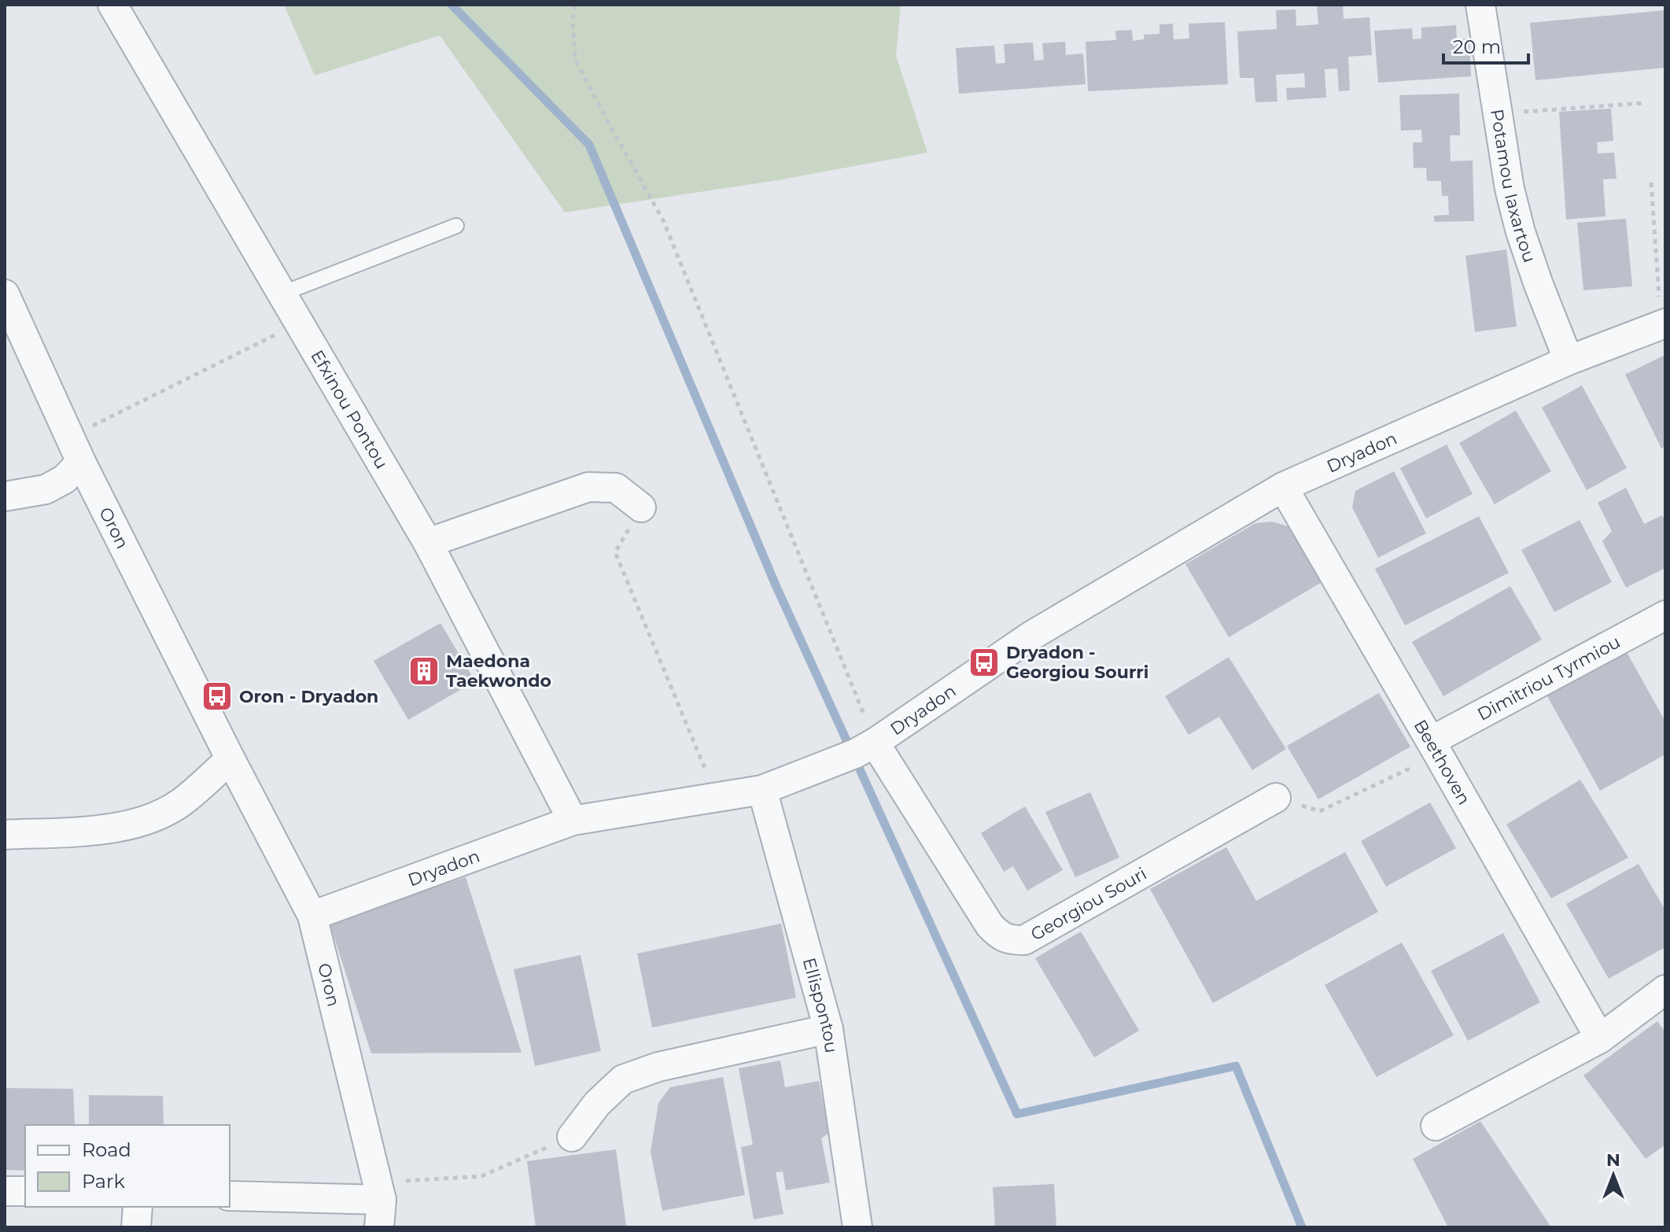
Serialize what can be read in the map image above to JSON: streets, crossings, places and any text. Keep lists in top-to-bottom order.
{
  "streets": {
    "street": [
      "Potamou Iaxartou",
      "Efxinou Pontou",
      "Dryadon",
      "Oron",
      "Dimitriou Tyrmiou",
      "Beethoven",
      "Georgiou Souri",
      "Ellispontou"
    ]
  },
  "crossings": [
    ["Potamou Iaxartou", "Dryadon"],
    ["Efxinou Pontou", "Dryadon"],
    ["Dryadon", "Oron"],
    ["Dryadon", "Beethoven"],
    ["Dryadon", "Georgiou Souri"],
    ["Dryadon", "Ellispontou"],
    ["Dimitriou Tyrmiou", "Beethoven"]
  ],
  "places": {
    "bus stop": ["Dryadon - Georgiou Sourri", "Oron - Dryadon"],
    "building": ["Maedona Taekwondo"]
  },
  "legend": ["Road", "Park"],
  "scale_bar": "20 m",
  "north": "top"
}
